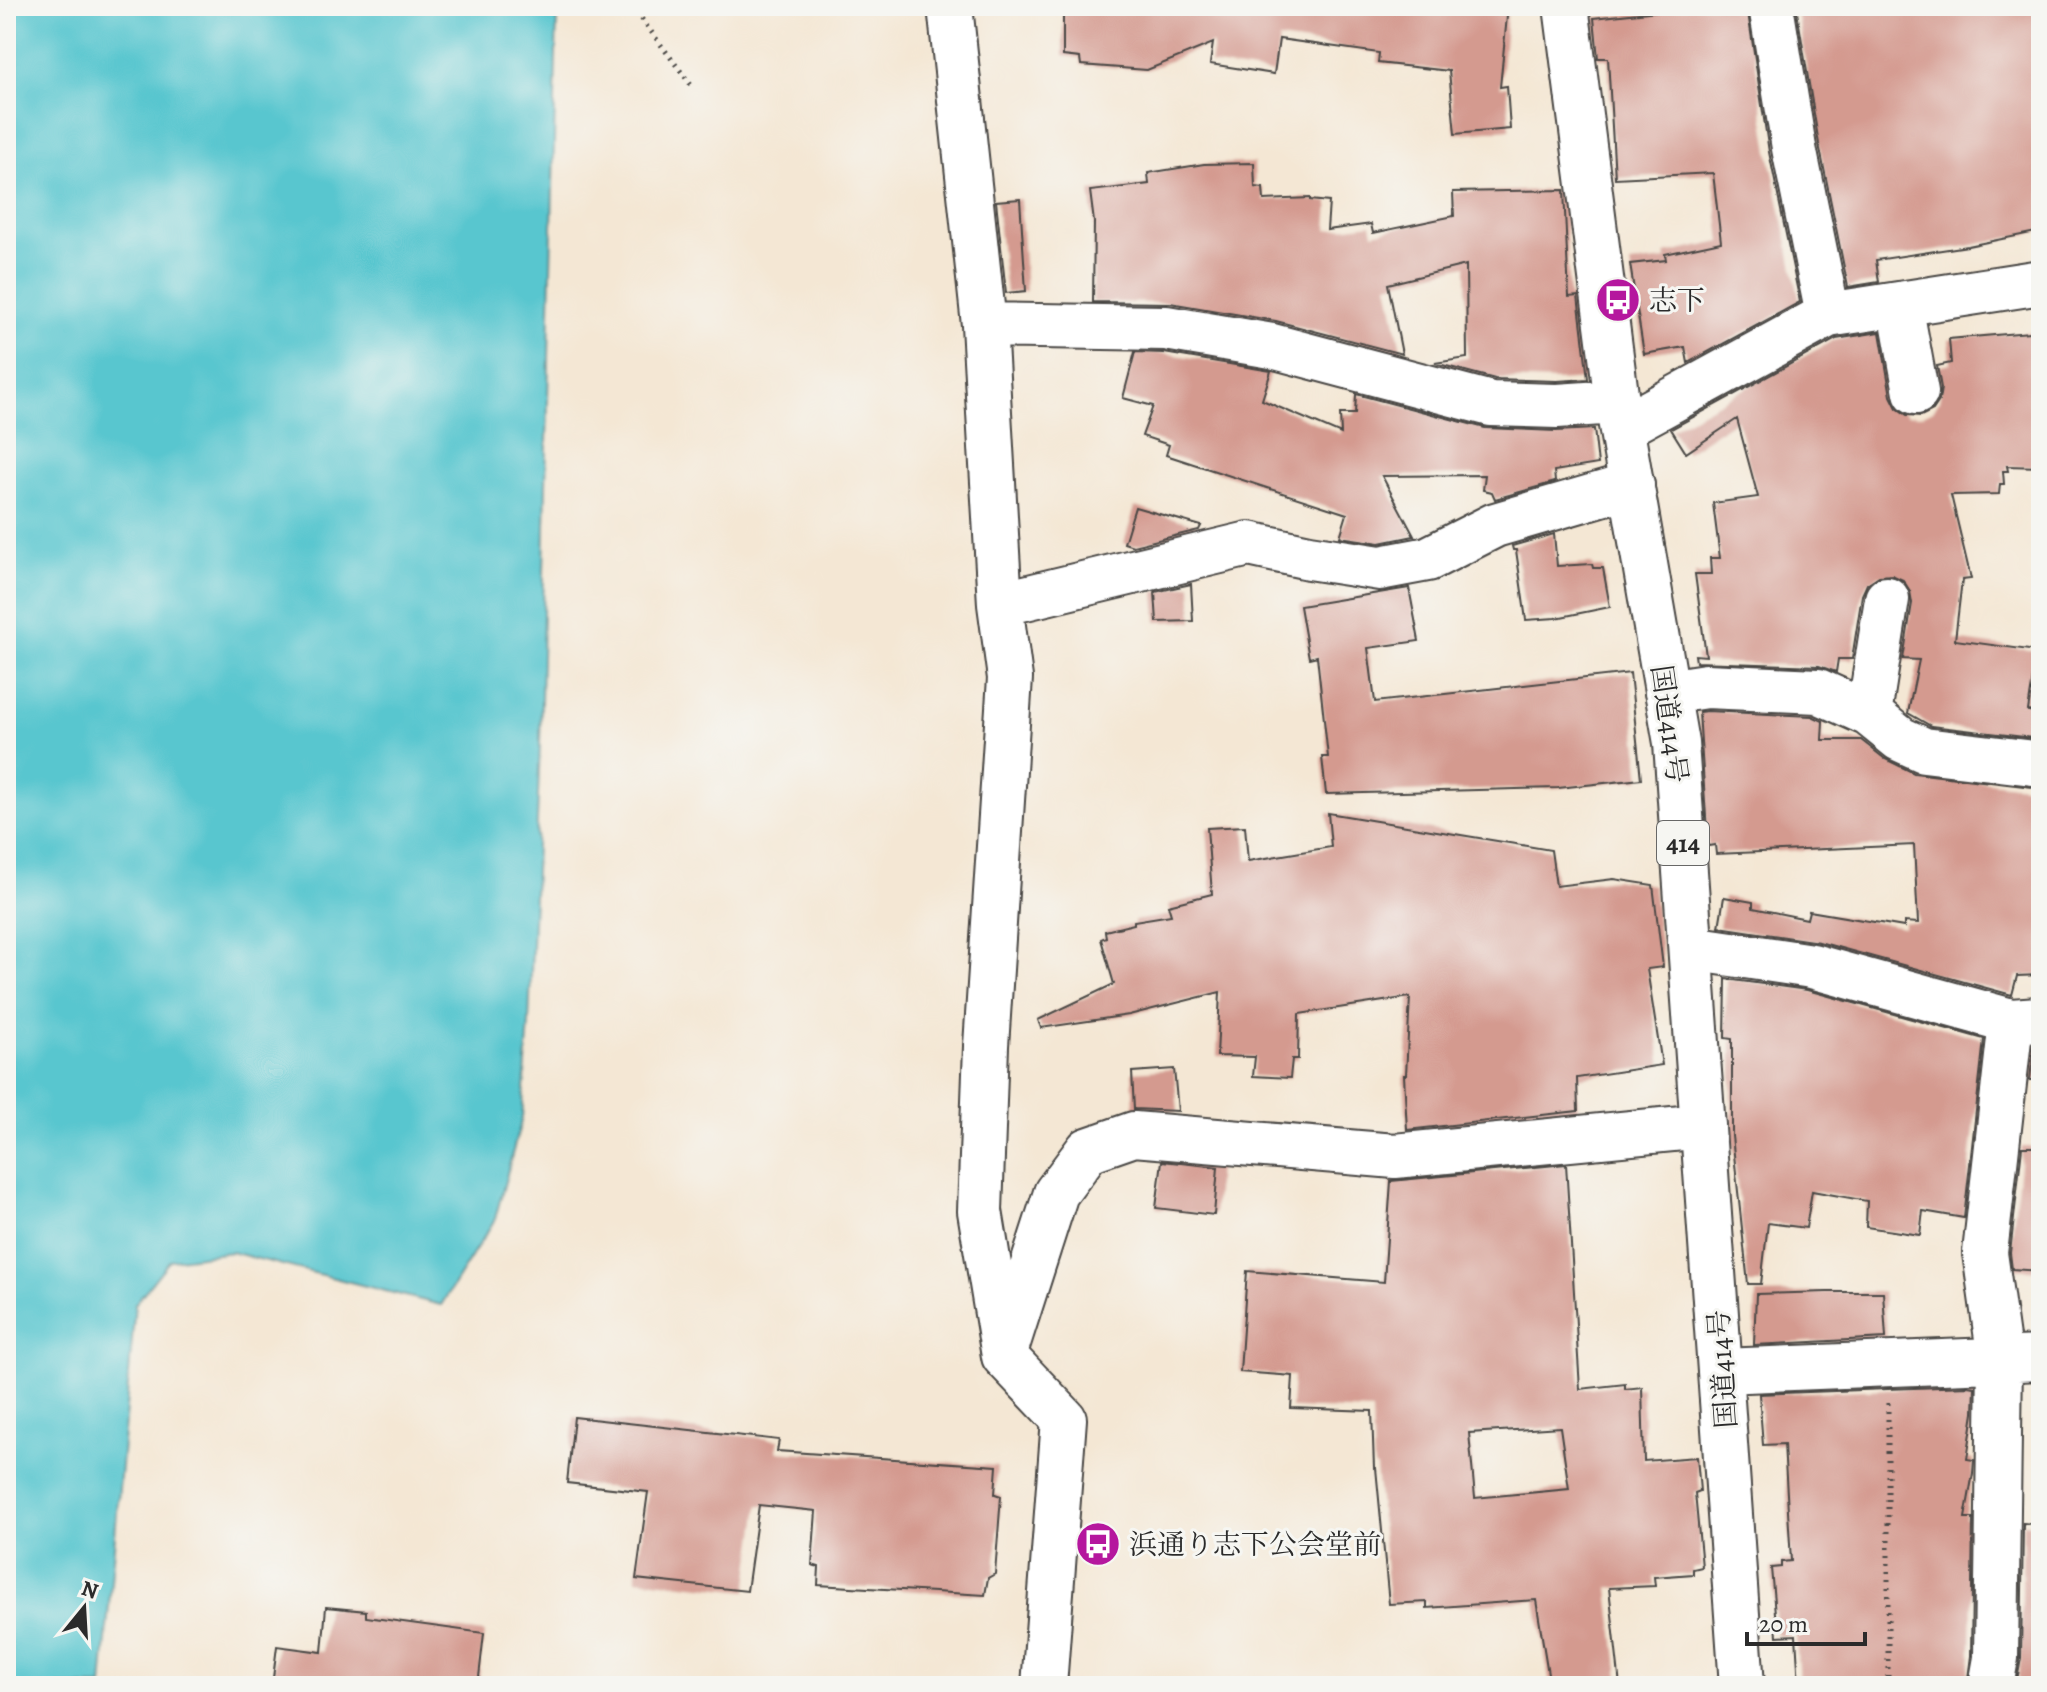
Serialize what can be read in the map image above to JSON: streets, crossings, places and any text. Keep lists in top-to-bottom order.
{
  "streets": {
    "main road": ["国道414号", "414"]
  },
  "places": {
    "bus stop": ["志下", "浜通り志下公会堂前"]
  },
  "scale_bar": "20 m",
  "north": "top"
}
